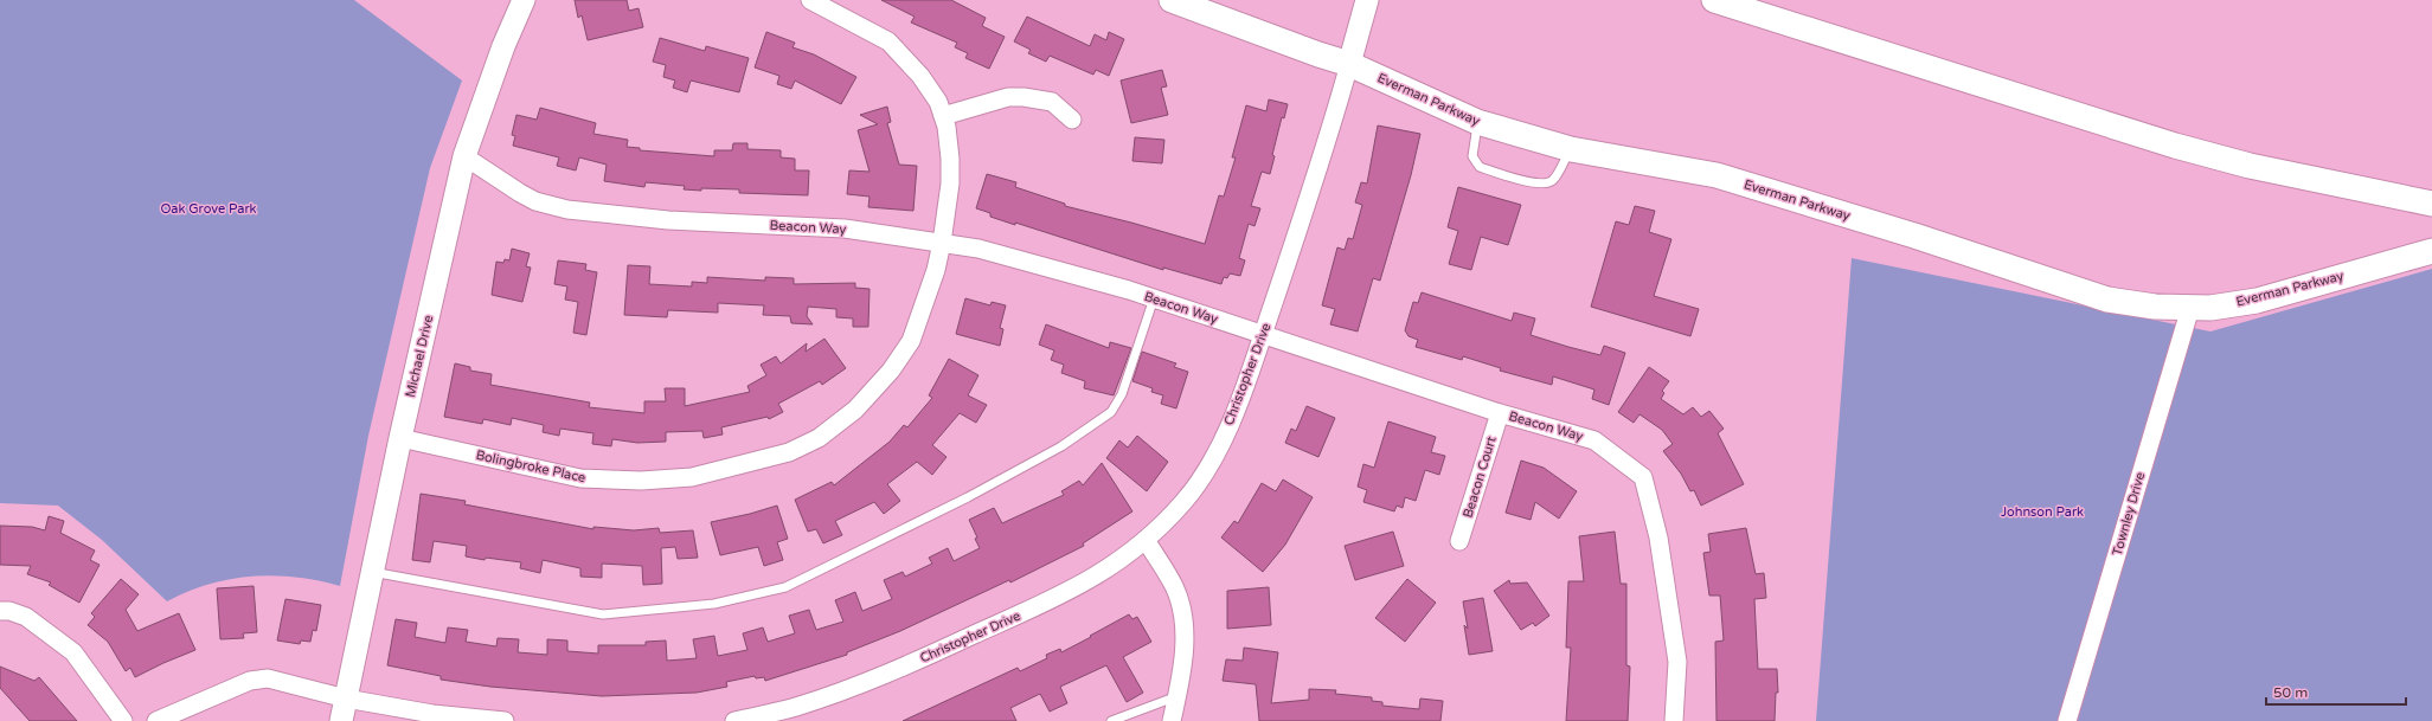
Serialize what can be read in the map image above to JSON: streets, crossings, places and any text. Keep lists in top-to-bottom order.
{
  "streets": {
    "main road": ["Everman Parkway"],
    "street": [
      "Beacon Way",
      "Michael Drive",
      "Christopher Drive",
      "Bolingbroke Place",
      "Beacon Court",
      "Townley Drive"
    ]
  },
  "crossings": [
    ["Everman Parkway", "Christopher Drive"],
    ["Everman Parkway", "Townley Drive"],
    ["Beacon Way", "Michael Drive"],
    ["Beacon Way", "Christopher Drive"],
    ["Beacon Way", "Bolingbroke Place"],
    ["Beacon Way", "Beacon Court"],
    ["Michael Drive", "Bolingbroke Place"]
  ],
  "parks": ["Oak Grove Park", "Johnson Park"],
  "scale_bar": "50 m"
}
